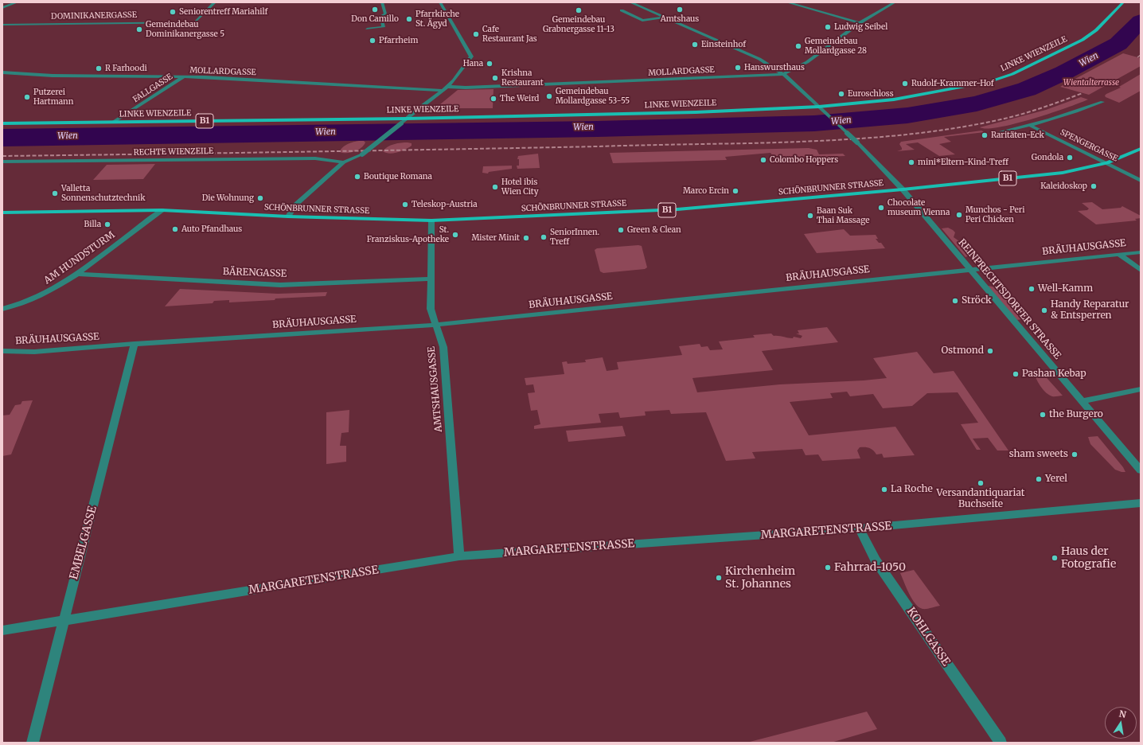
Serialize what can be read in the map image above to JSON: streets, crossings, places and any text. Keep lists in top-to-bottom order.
{
  "streets": {
    "main road": ["LINKE WIENZEILE", "B1", "SCHÖNBRUNNER STRASSE"],
    "street": [
      "DOMINIKANERGASSE",
      "MOLLARDGASSE",
      "FALLGASSE",
      "SPENGERGASSE",
      "RECHTE WIENZEILE",
      "BRÄUHAUSGASSE",
      "AM HUNDSTURM",
      "BÄRENGASSE",
      "REINPRECHTSDORFER STRASSE",
      "AMTSHAUSGASSE",
      "MARGARETENSTRASSE",
      "EMBELGASSE",
      "KOHLGASSE"
    ]
  },
  "crossings": [
    ["LINKE WIENZEILE", "FALLGASSE"],
    ["LINKE WIENZEILE", "REINPRECHTSDORFER STRASSE"],
    ["MOLLARDGASSE", "FALLGASSE"],
    ["MOLLARDGASSE", "REINPRECHTSDORFER STRASSE"],
    ["SPENGERGASSE", "SCHÖNBRUNNER STRASSE"],
    ["SCHÖNBRUNNER STRASSE", "AM HUNDSTURM"],
    ["SCHÖNBRUNNER STRASSE", "REINPRECHTSDORFER STRASSE"],
    ["SCHÖNBRUNNER STRASSE", "AMTSHAUSGASSE"],
    ["BRÄUHAUSGASSE", "REINPRECHTSDORFER STRASSE"],
    ["BRÄUHAUSGASSE", "AMTSHAUSGASSE"],
    ["BRÄUHAUSGASSE", "EMBELGASSE"],
    ["AM HUNDSTURM", "BÄRENGASSE"],
    ["BÄRENGASSE", "AMTSHAUSGASSE"],
    ["AMTSHAUSGASSE", "MARGARETENSTRASSE"],
    ["MARGARETENSTRASSE", "EMBELGASSE"],
    ["MARGARETENSTRASSE", "KOHLGASSE"]
  ],
  "water": ["Wien"],
  "parks": ["Wientalterrasse"],
  "places": [
    "Don Camillo",
    "Amtshaus",
    "Gemeindebau Grabnergasse 11-13",
    "Seniorentreff Mariahilf",
    "Pfarrkirche St. Ägyd",
    "Ludwig Seibel",
    "Gemeindebau Dominikanergasse 5",
    "Cafe Restaurant Jas",
    "Pfarrheim",
    "Einsteinhof",
    "Gemeindebau Mollardgasse 28",
    "Hana",
    "Hanswursthaus",
    "R Farhoodi",
    "Krishna Restaurant",
    "Rudolf-Krammer-Hof",
    "Euroschloss",
    "Gemeindebau Mollardgasse 53-55",
    "Putzerei Hartmann",
    "The Weird",
    "Raritäten-Eck",
    "Gondola",
    "Colombo Hoppers",
    "mini*Eltern-Kind-Treff",
    "Boutique Romana",
    "Kaleidoskop",
    "Hotel ibis Wien City",
    "Marco Ercin",
    "Valletta Sonnenschutztechnik",
    "Die Wohnung",
    "Teleskop-Austria",
    "Chocolate museum Vienna",
    "Munchos - Peri Peri Chicken",
    "Baan Suk Thai Massage",
    "Billa",
    "Auto Pfandhaus",
    "Green & Clean",
    "St. Franziskus-Apotheke",
    "SeniorInnen. Treff",
    "Mister Minit",
    "Well-Kamm",
    "Ströck",
    "Handy Reparatur & Entsperren",
    "Ostmond",
    "Pashan Kebap",
    "the Burgero",
    "sham sweets",
    "Yerel",
    "Versandantiquariat Buchseite",
    "La Roche",
    "Haus der Fotografie",
    "Fahrrad-1050",
    "Kirchenheim St. Johannes"
  ],
  "north": "top"
}
